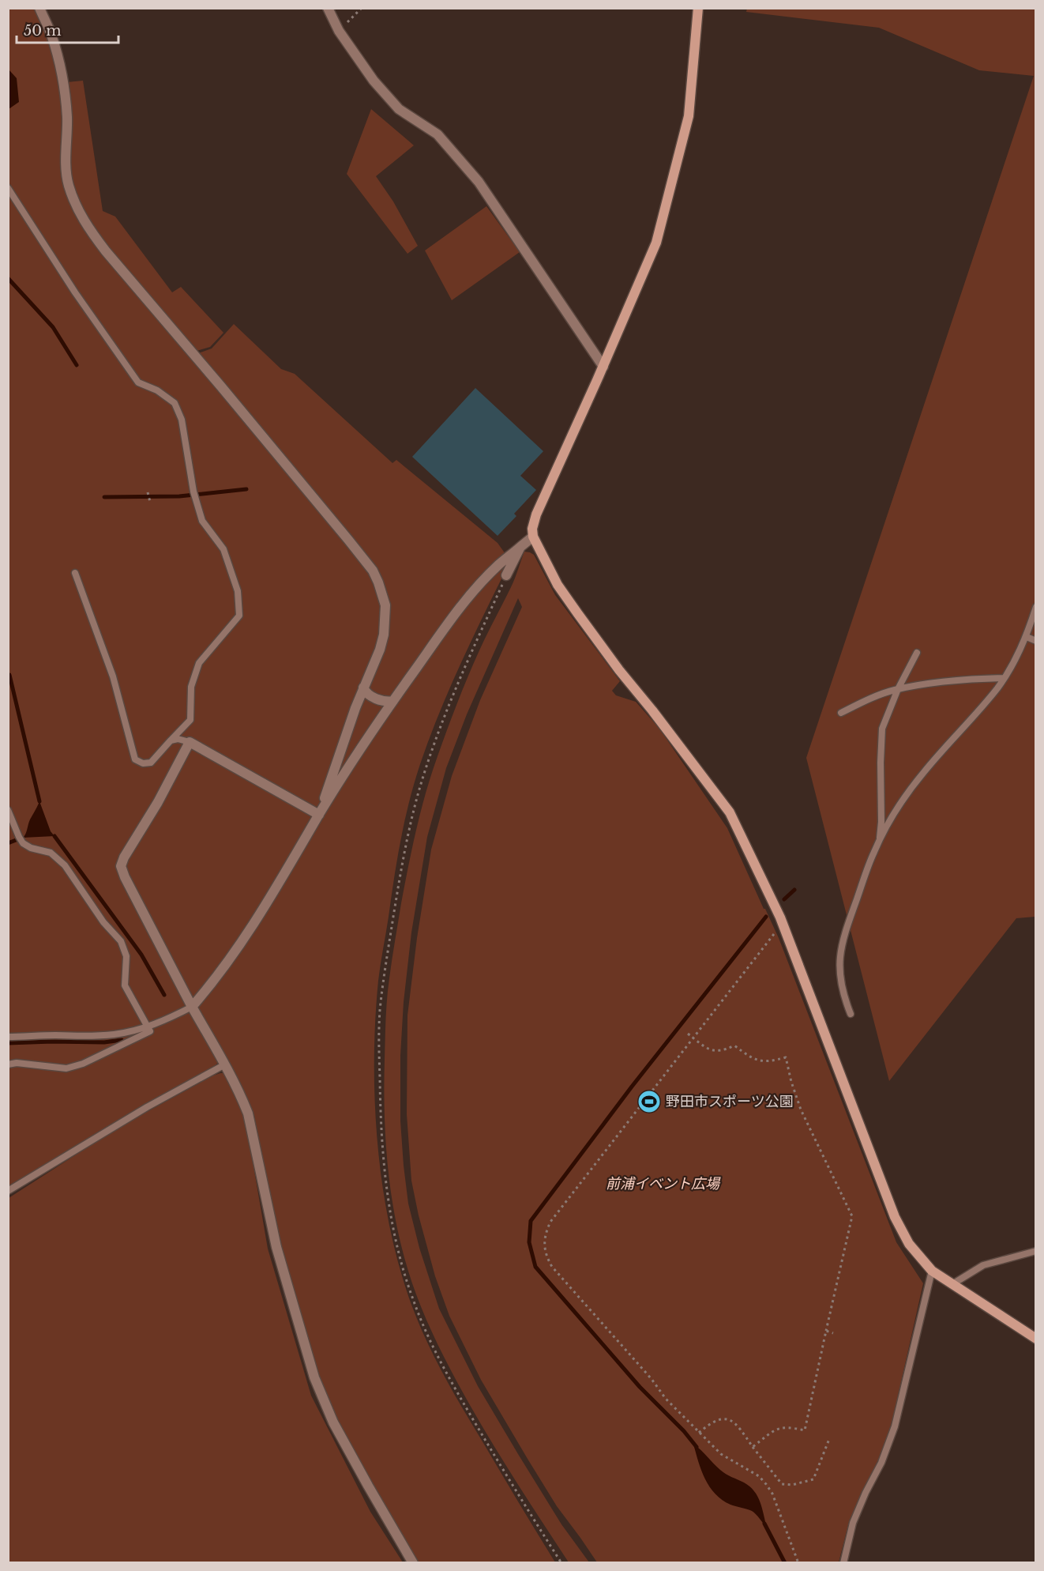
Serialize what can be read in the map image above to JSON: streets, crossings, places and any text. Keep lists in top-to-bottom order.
{
  "parks": ["前浦イベント広場"],
  "places": {
    "sports": ["野田市スポーツ公園"]
  },
  "scale_bar": "50 m"
}
